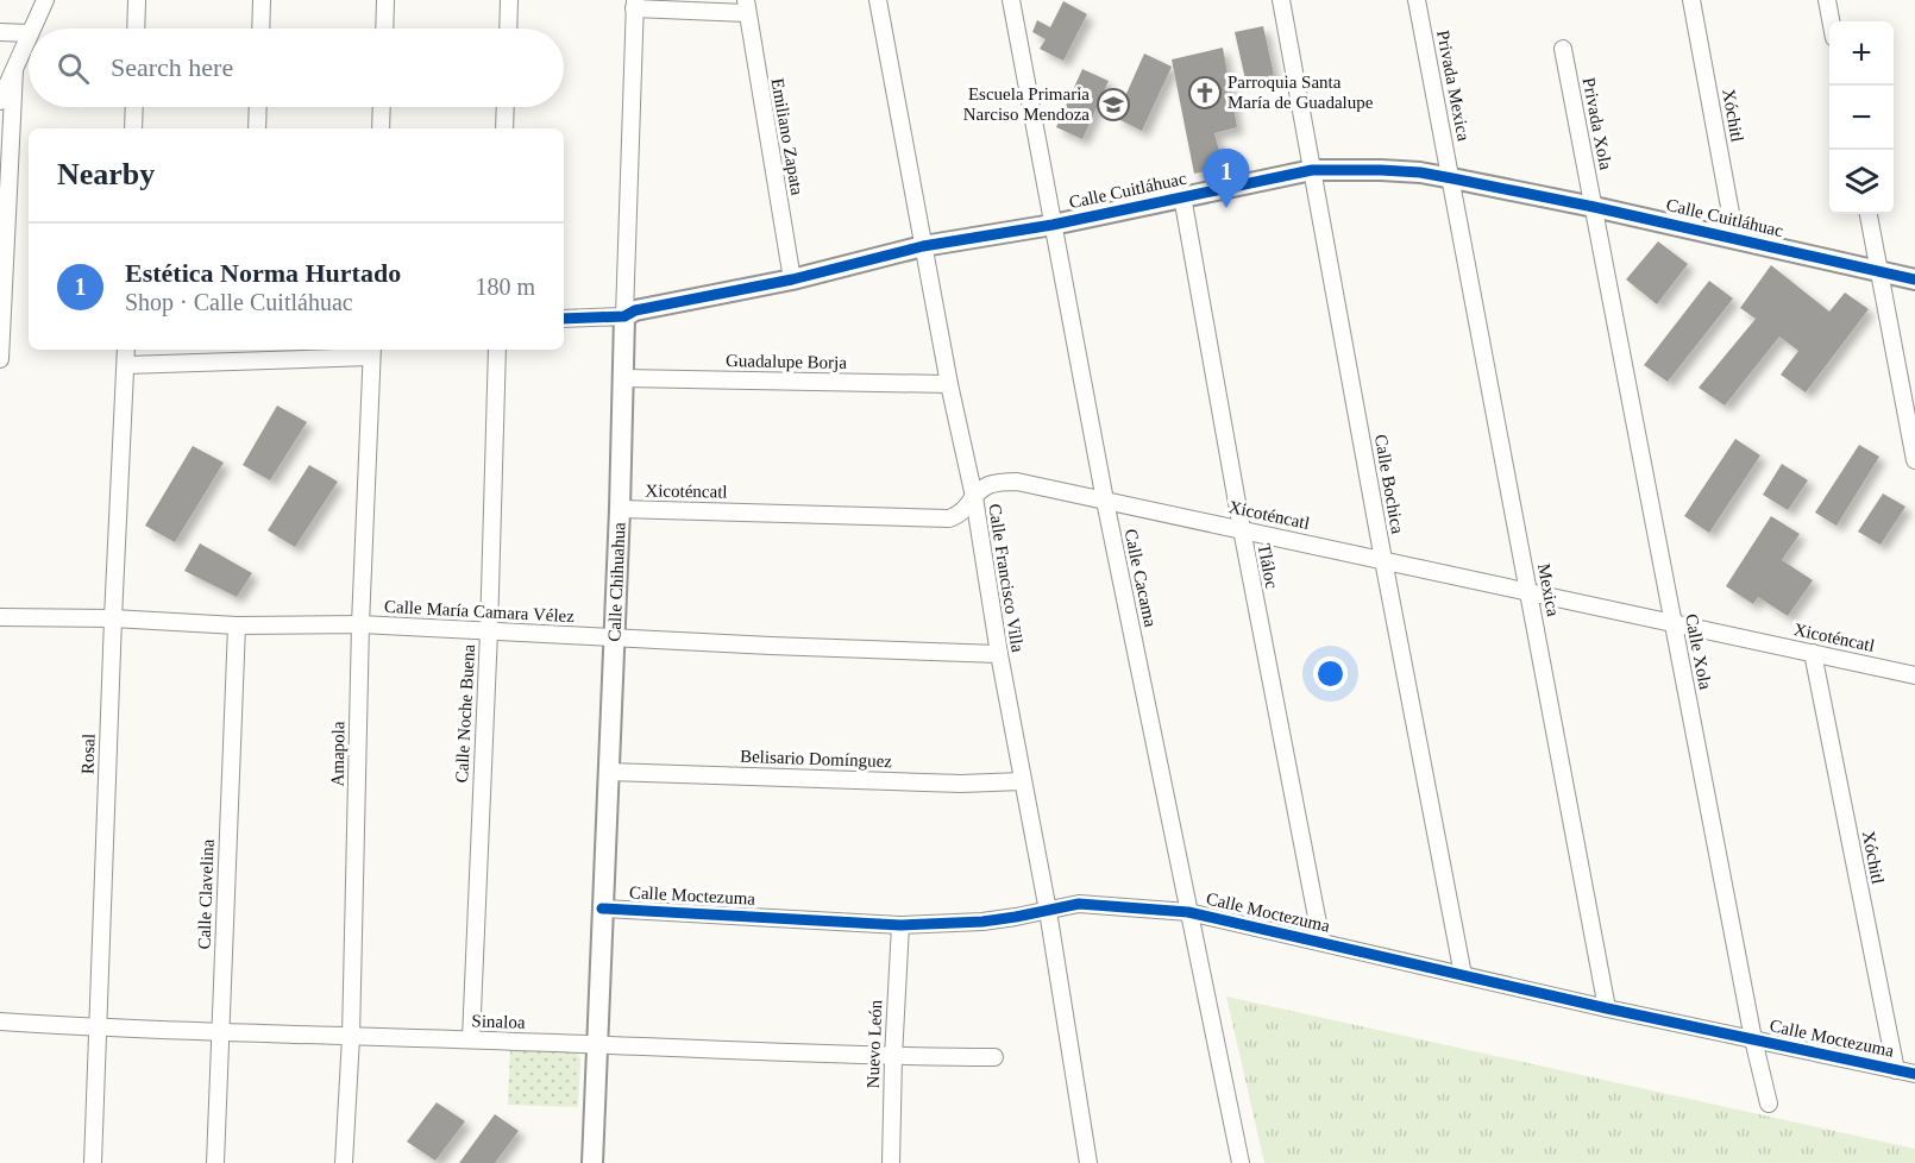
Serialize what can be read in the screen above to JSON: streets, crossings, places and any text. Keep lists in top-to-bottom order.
{
  "streets": {
    "street": [
      "Privada Mexica",
      "Xóchitl",
      "Privada Xola",
      "Emiliano Zapata",
      "Calle Cuitláhuac",
      "Guadalupe Borja",
      "Calle Bochica",
      "Xicoténcatl",
      "Tláloc",
      "Calle Francisco Villa",
      "Calle Cacama",
      "Calle Chihuahua",
      "Mexica",
      "Calle María Camara Vélez",
      "Calle Xola",
      "Calle Noche Buena",
      "Rosal",
      "Amapola",
      "Belisario Domínguez",
      "Calle Clavelina",
      "Calle Moctezuma",
      "Sinaloa",
      "Nuevo León"
    ]
  },
  "crossings": [
    ["Privada Mexica", "Calle Cuitláhuac"],
    ["Privada Mexica", "Mexica"],
    ["Xóchitl", "Calle Cuitláhuac"],
    ["Xóchitl", "Xicoténcatl"],
    ["Xóchitl", "Calle Moctezuma"],
    ["Privada Xola", "Calle Cuitláhuac"],
    ["Privada Xola", "Calle Xola"],
    ["Emiliano Zapata", "Calle Cuitláhuac"],
    ["Calle Cuitláhuac", "Calle Bochica"],
    ["Calle Cuitláhuac", "Tláloc"],
    ["Calle Cuitláhuac", "Calle Francisco Villa"],
    ["Calle Cuitláhuac", "Calle Cacama"],
    ["Calle Cuitláhuac", "Calle Chihuahua"],
    ["Calle Cuitláhuac", "Mexica"],
    ["Calle Cuitláhuac", "Calle Xola"],
    ["Guadalupe Borja", "Calle Francisco Villa"],
    ["Guadalupe Borja", "Calle Chihuahua"],
    ["Calle Bochica", "Xicoténcatl"],
    ["Calle Bochica", "Calle Moctezuma"],
    ["Xicoténcatl", "Tláloc"],
    ["Xicoténcatl", "Calle Francisco Villa"],
    ["Xicoténcatl", "Calle Cacama"],
    ["Xicoténcatl", "Calle Chihuahua"],
    ["Xicoténcatl", "Mexica"],
    ["Xicoténcatl", "Calle Xola"],
    ["Tláloc", "Calle Moctezuma"],
    ["Calle Francisco Villa", "Calle María Camara Vélez"],
    ["Calle Francisco Villa", "Belisario Domínguez"],
    ["Calle Francisco Villa", "Calle Moctezuma"],
    ["Calle Cacama", "Calle Moctezuma"],
    ["Calle Chihuahua", "Calle María Camara Vélez"],
    ["Calle Chihuahua", "Belisario Domínguez"],
    ["Calle Chihuahua", "Calle Moctezuma"],
    ["Calle Chihuahua", "Sinaloa"],
    ["Mexica", "Calle Moctezuma"],
    ["Calle María Camara Vélez", "Calle Noche Buena"],
    ["Calle María Camara Vélez", "Rosal"],
    ["Calle María Camara Vélez", "Amapola"],
    ["Calle María Camara Vélez", "Calle Clavelina"],
    ["Calle Xola", "Calle Moctezuma"],
    ["Calle Noche Buena", "Sinaloa"],
    ["Rosal", "Sinaloa"],
    ["Amapola", "Sinaloa"],
    ["Calle Clavelina", "Sinaloa"],
    ["Calle Moctezuma", "Nuevo León"],
    ["Sinaloa", "Nuevo León"]
  ],
  "places": {
    "church": ["Parroquia Santa María de Guadalupe"],
    "school or university": ["Escuela Primaria Narciso Mendoza"]
  },
  "page": {
    "map_buttons": ["+", "−"],
    "search": "Search here",
    "heading": "Nearby",
    "pins": "1",
    "list": [
      {
        "mark": "1",
        "name": "Estética Norma Hurtado",
        "note": "Shop · Calle Cuitláhuac",
        "value": "180 m"
      }
    ]
  }
}
